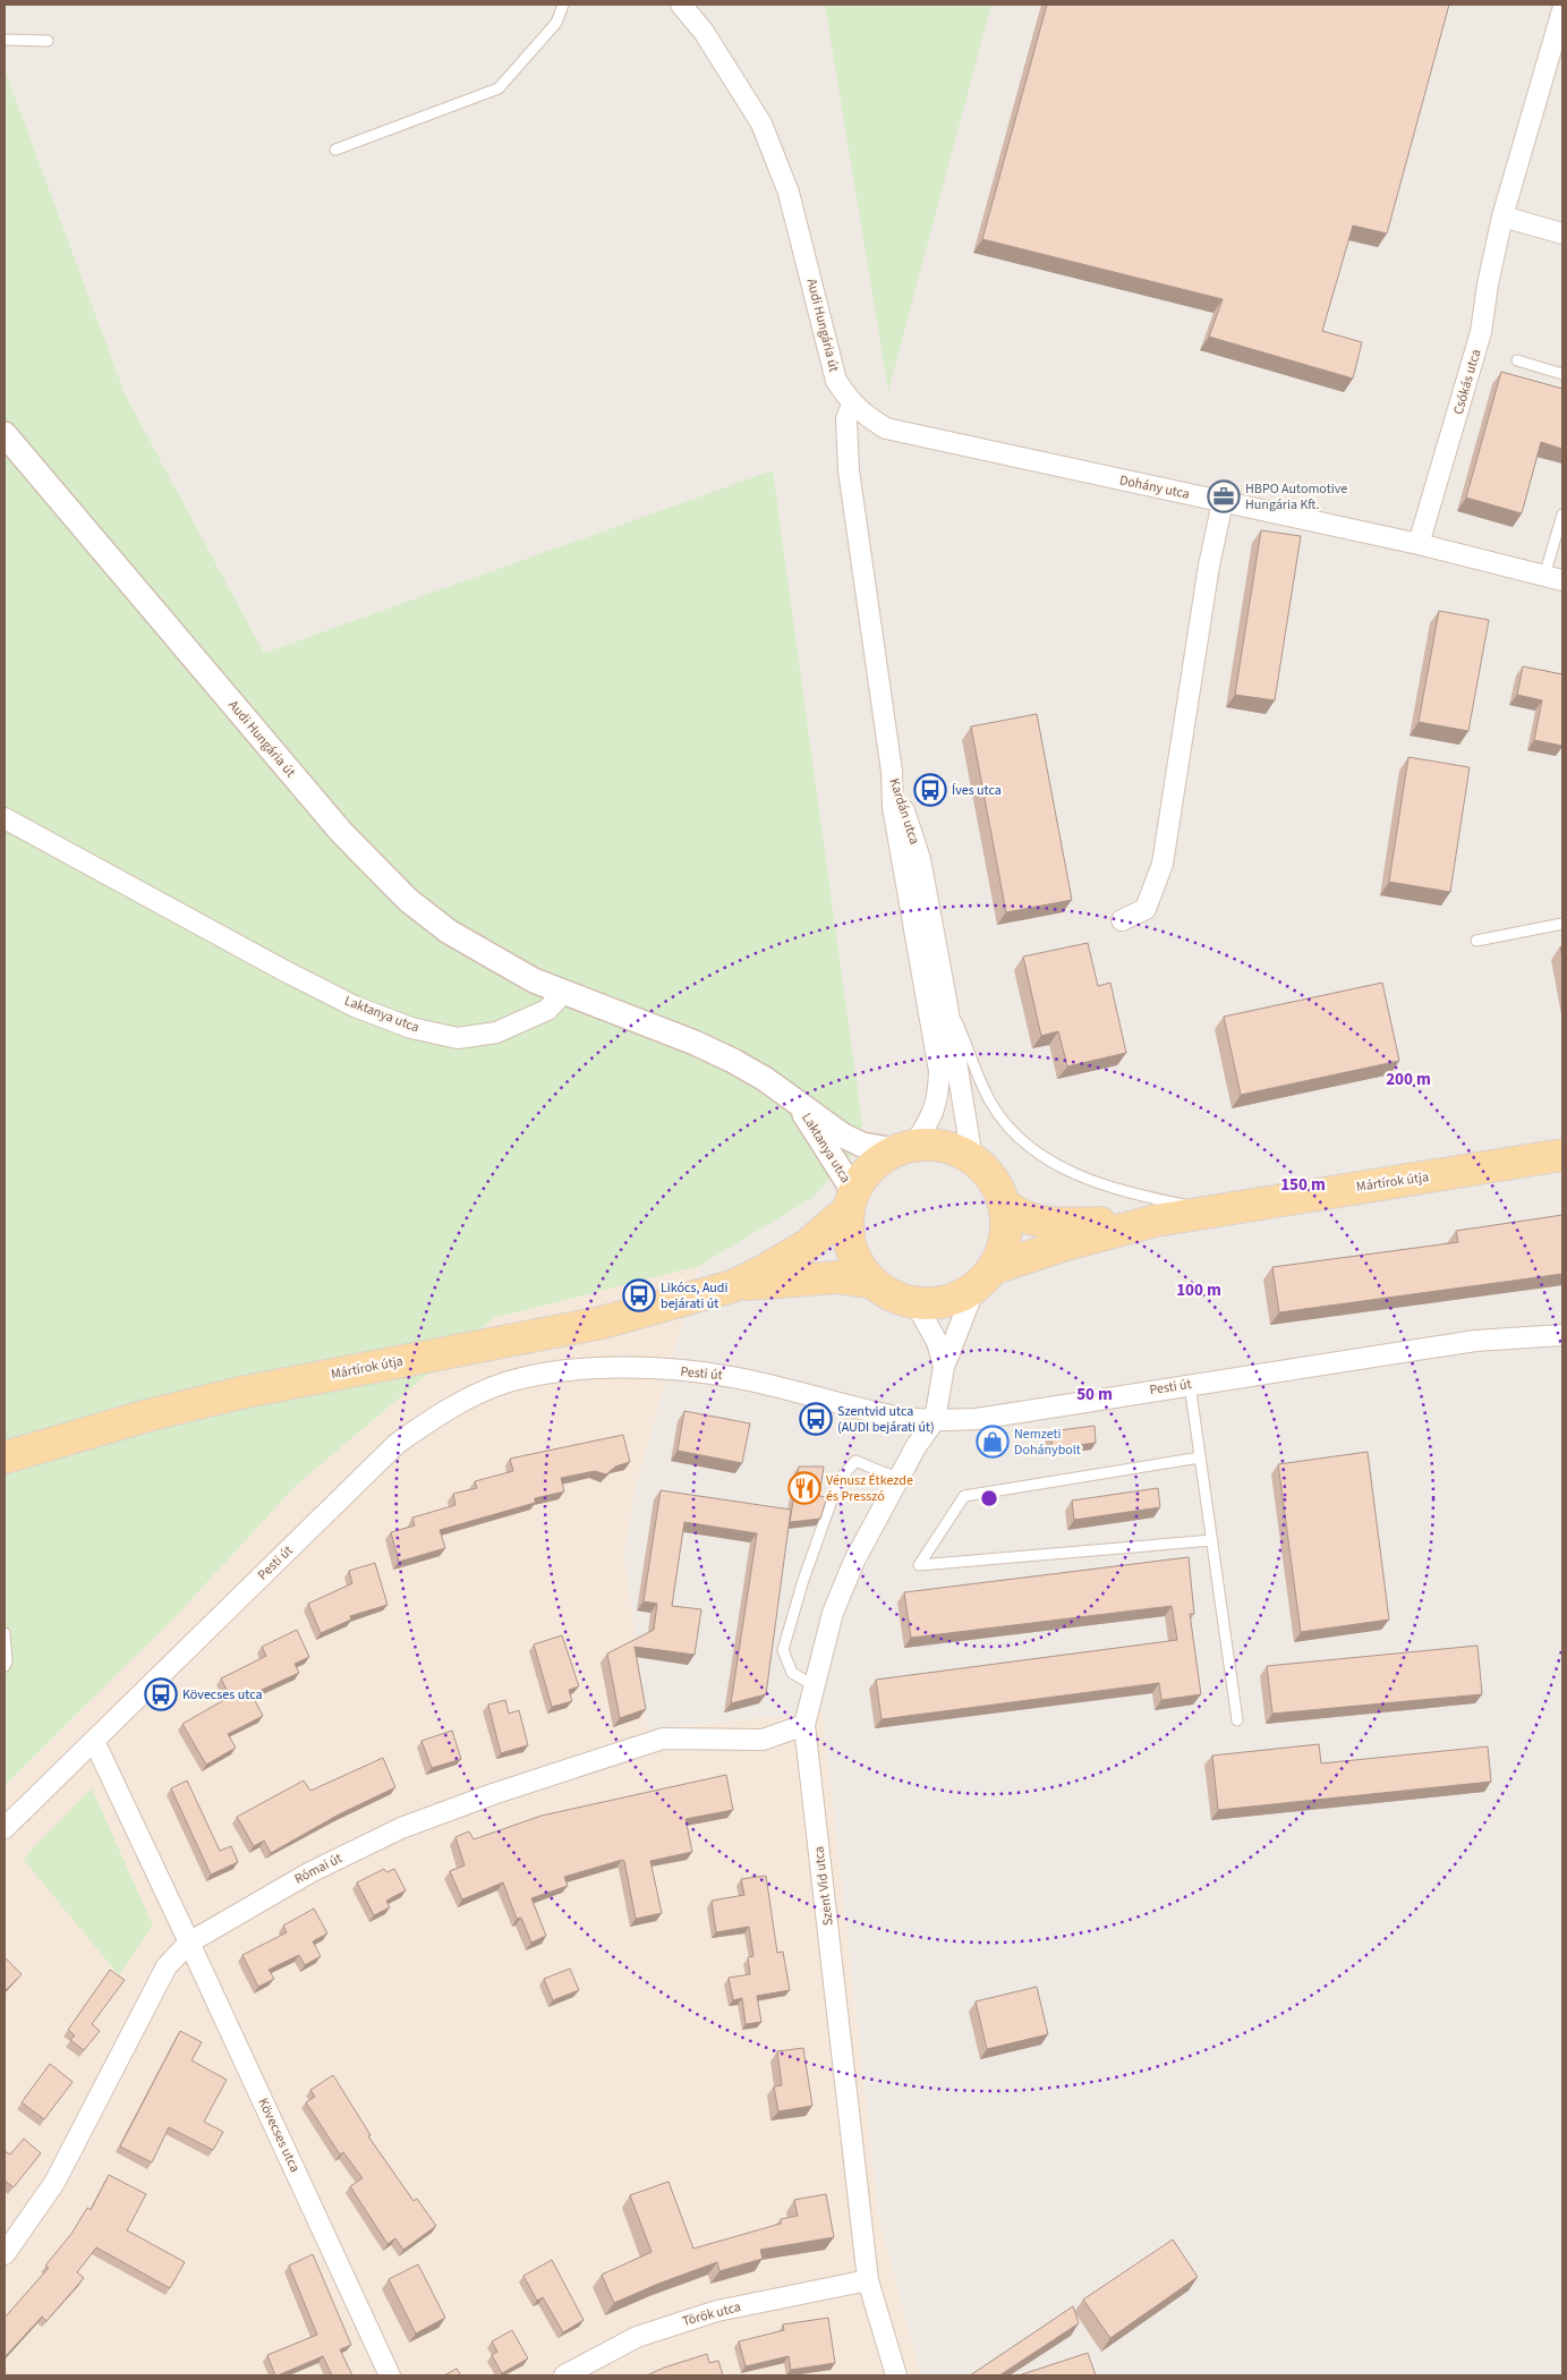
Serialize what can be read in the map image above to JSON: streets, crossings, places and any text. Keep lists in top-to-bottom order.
{
  "streets": {
    "main road": ["Mártírok útja"],
    "street": [
      "Audi Hungária út",
      "Csókás utca",
      "Dohány utca",
      "Kardán utca",
      "Laktanya utca",
      "Pesti út",
      "Római út",
      "Szent Vid utca",
      "Kövecses utca",
      "Török utca"
    ]
  },
  "crossings": [
    ["Audi Hungária út", "Dohány utca"],
    ["Audi Hungária út", "Laktanya utca"],
    ["Csókás utca", "Dohány utca"],
    ["Kardán utca", "Laktanya utca"],
    ["Kardán utca", "Mártírok útja"],
    ["Laktanya utca", "Mártírok útja"],
    ["Pesti út", "Szent Vid utca"],
    ["Pesti út", "Kövecses utca"],
    ["Római út", "Szent Vid utca"],
    ["Római út", "Kövecses utca"],
    ["Szent Vid utca", "Török utca"]
  ],
  "places": {
    "office": ["HBPO Automotive Hungária Kft."],
    "bus stop": [
      "Íves utca",
      "Likócs, Audi bejárati út",
      "Szentvid utca (AUDI bejárati út)",
      "Kövecses utca"
    ],
    "shop": ["Nemzeti Dohánybolt"],
    "restaurant": ["Vénusz Étkezde és Presszó"]
  },
  "rings": [
    "200 m",
    "150 m",
    "100 m",
    "50 m"
  ]
}
